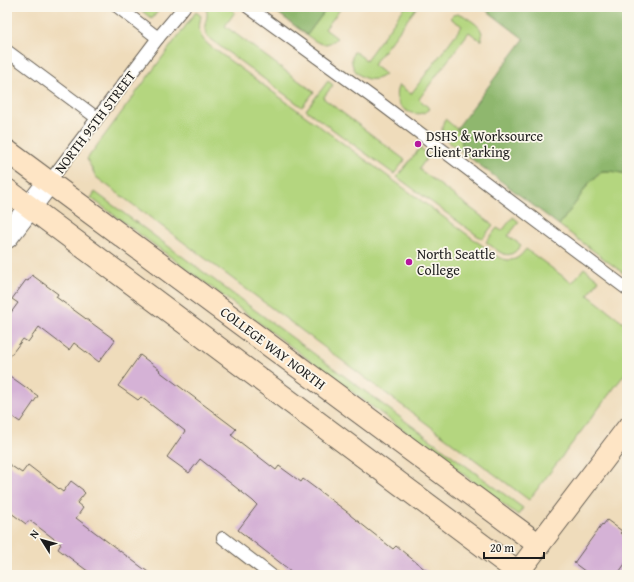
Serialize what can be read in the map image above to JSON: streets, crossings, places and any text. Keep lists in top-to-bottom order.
{
  "streets": {
    "street": ["NORTH 95TH STREET", "COLLEGE WAY NORTH"]
  },
  "crossings": [
    ["NORTH 95TH STREET", "COLLEGE WAY NORTH"]
  ],
  "places": ["DSHS & Worksource Client Parking", "North Seattle College"],
  "scale_bar": "20 m",
  "north": "top left"
}
